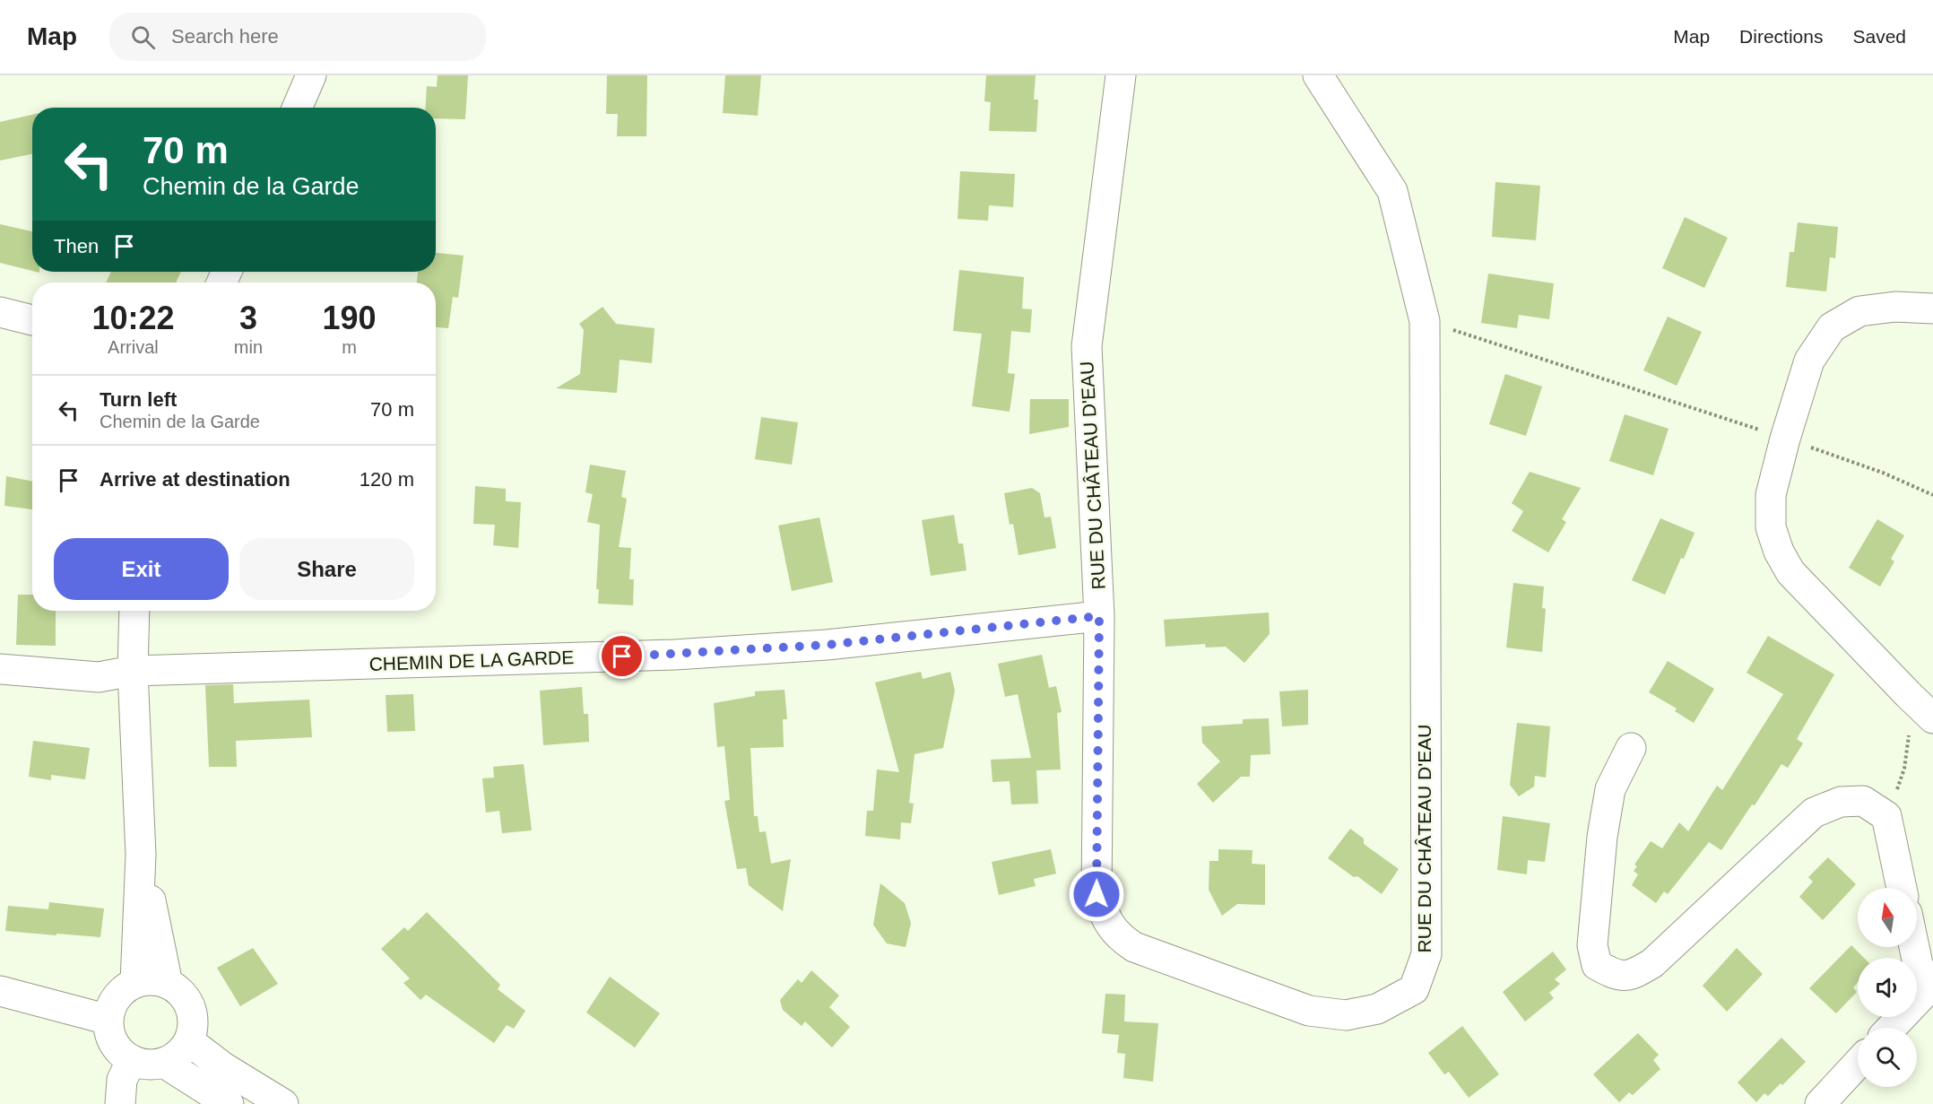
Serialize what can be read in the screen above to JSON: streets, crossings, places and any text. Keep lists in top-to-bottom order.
{
  "streets": {
    "street": ["RUE DU CHÂTEAU D'EAU", "CHEMIN DE LA GARDE"]
  },
  "crossings": [
    ["RUE DU CHÂTEAU D'EAU", "CHEMIN DE LA GARDE"]
  ],
  "north": "top",
  "page": {
    "header": "Map",
    "search": "Search here",
    "nav": ["Map", "Directions", "Saved"],
    "turn": ["70 m", "Chemin de la Garde"],
    "then": "Then",
    "eta": [
      "10:22",
      "Arrival",
      "3",
      "min",
      "190",
      "m"
    ],
    "list": [
      {
        "name": "Turn left",
        "note": "Chemin de la Garde",
        "value": "70 m"
      },
      {
        "name": "Arrive at destination",
        "value": "120 m"
      }
    ],
    "buttons": ["Exit", "Share"]
  }
}
